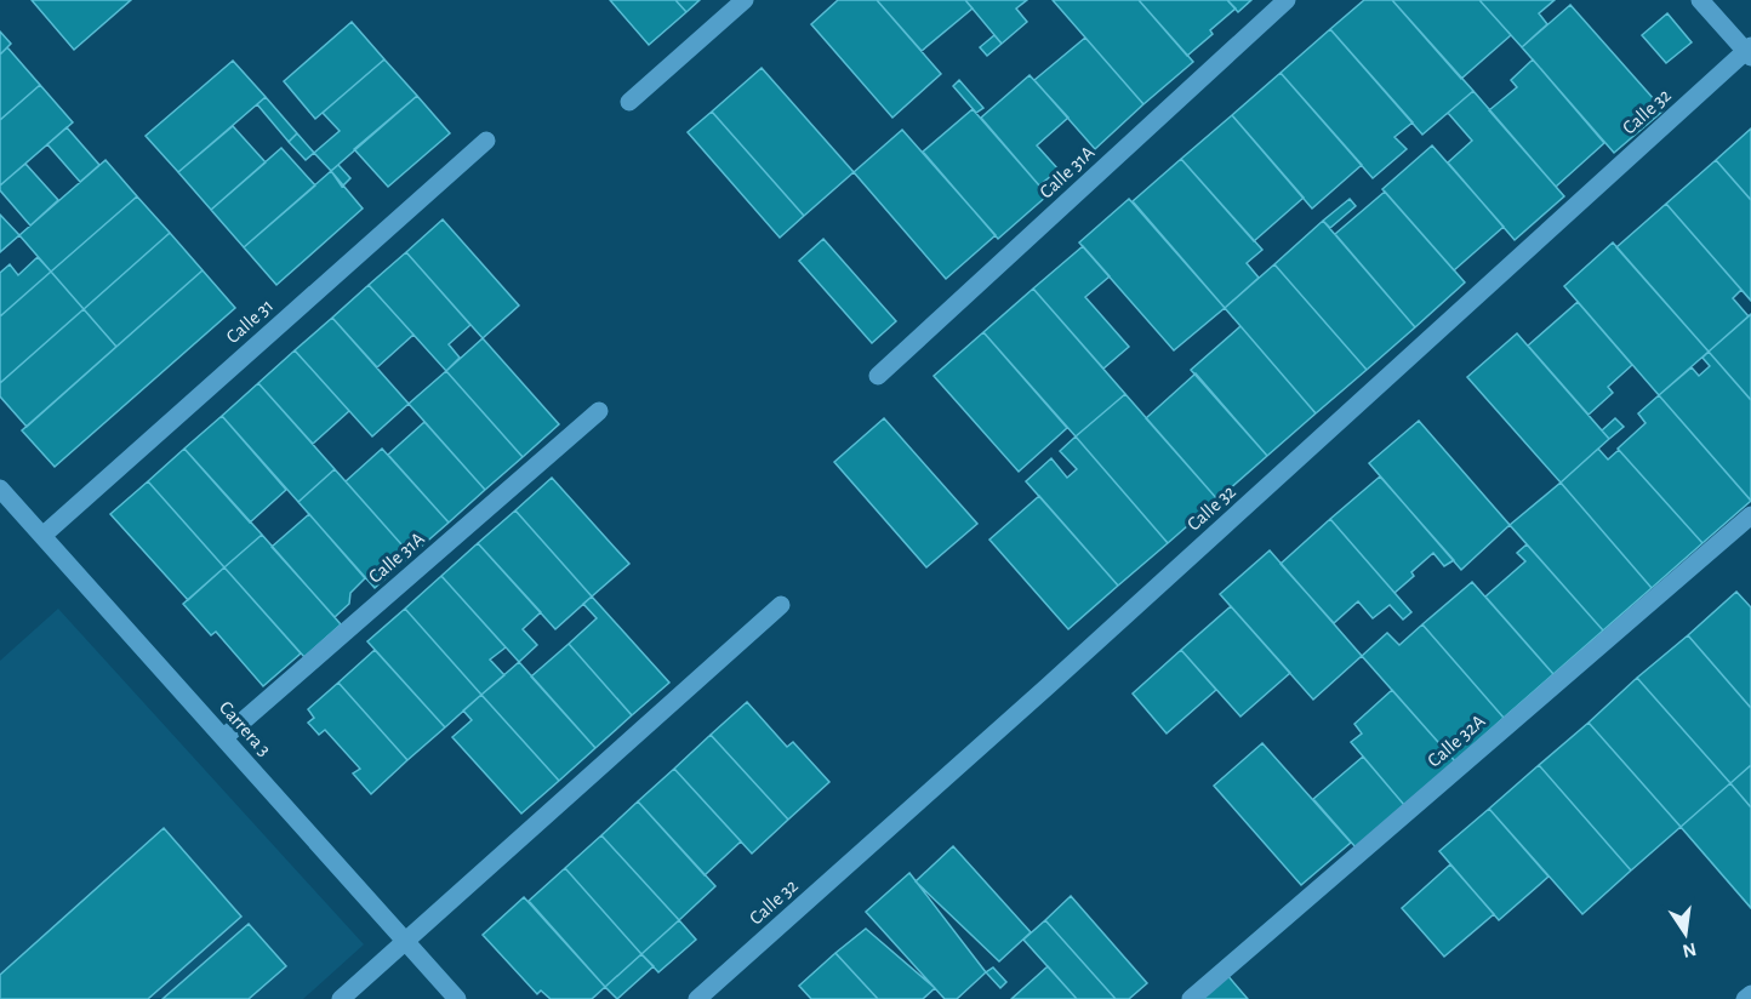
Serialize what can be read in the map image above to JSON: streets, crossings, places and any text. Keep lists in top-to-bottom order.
{
  "streets": {
    "street": [
      "Calle 32",
      "Calle 31A",
      "Calle 31",
      "Carrera 3",
      "Calle 32A"
    ]
  },
  "crossings": [
    ["Calle 31A", "Carrera 3"],
    ["Calle 31", "Carrera 3"]
  ],
  "north": "bottom"
}
